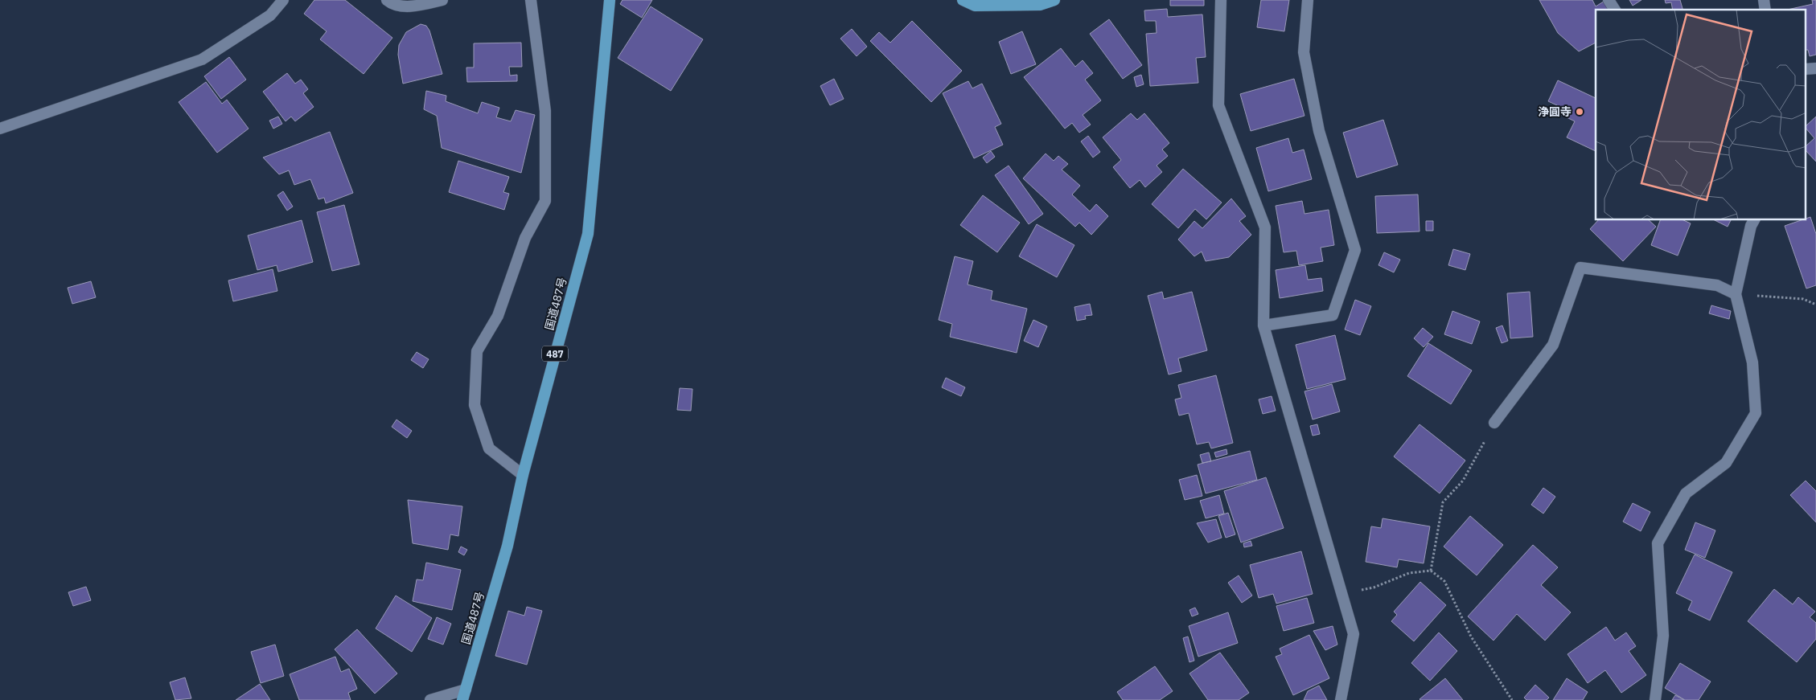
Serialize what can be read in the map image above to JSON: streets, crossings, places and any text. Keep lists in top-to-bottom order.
{
  "streets": {
    "highway": ["国道487号", "487"]
  },
  "places": ["浄圓寺"]
}
